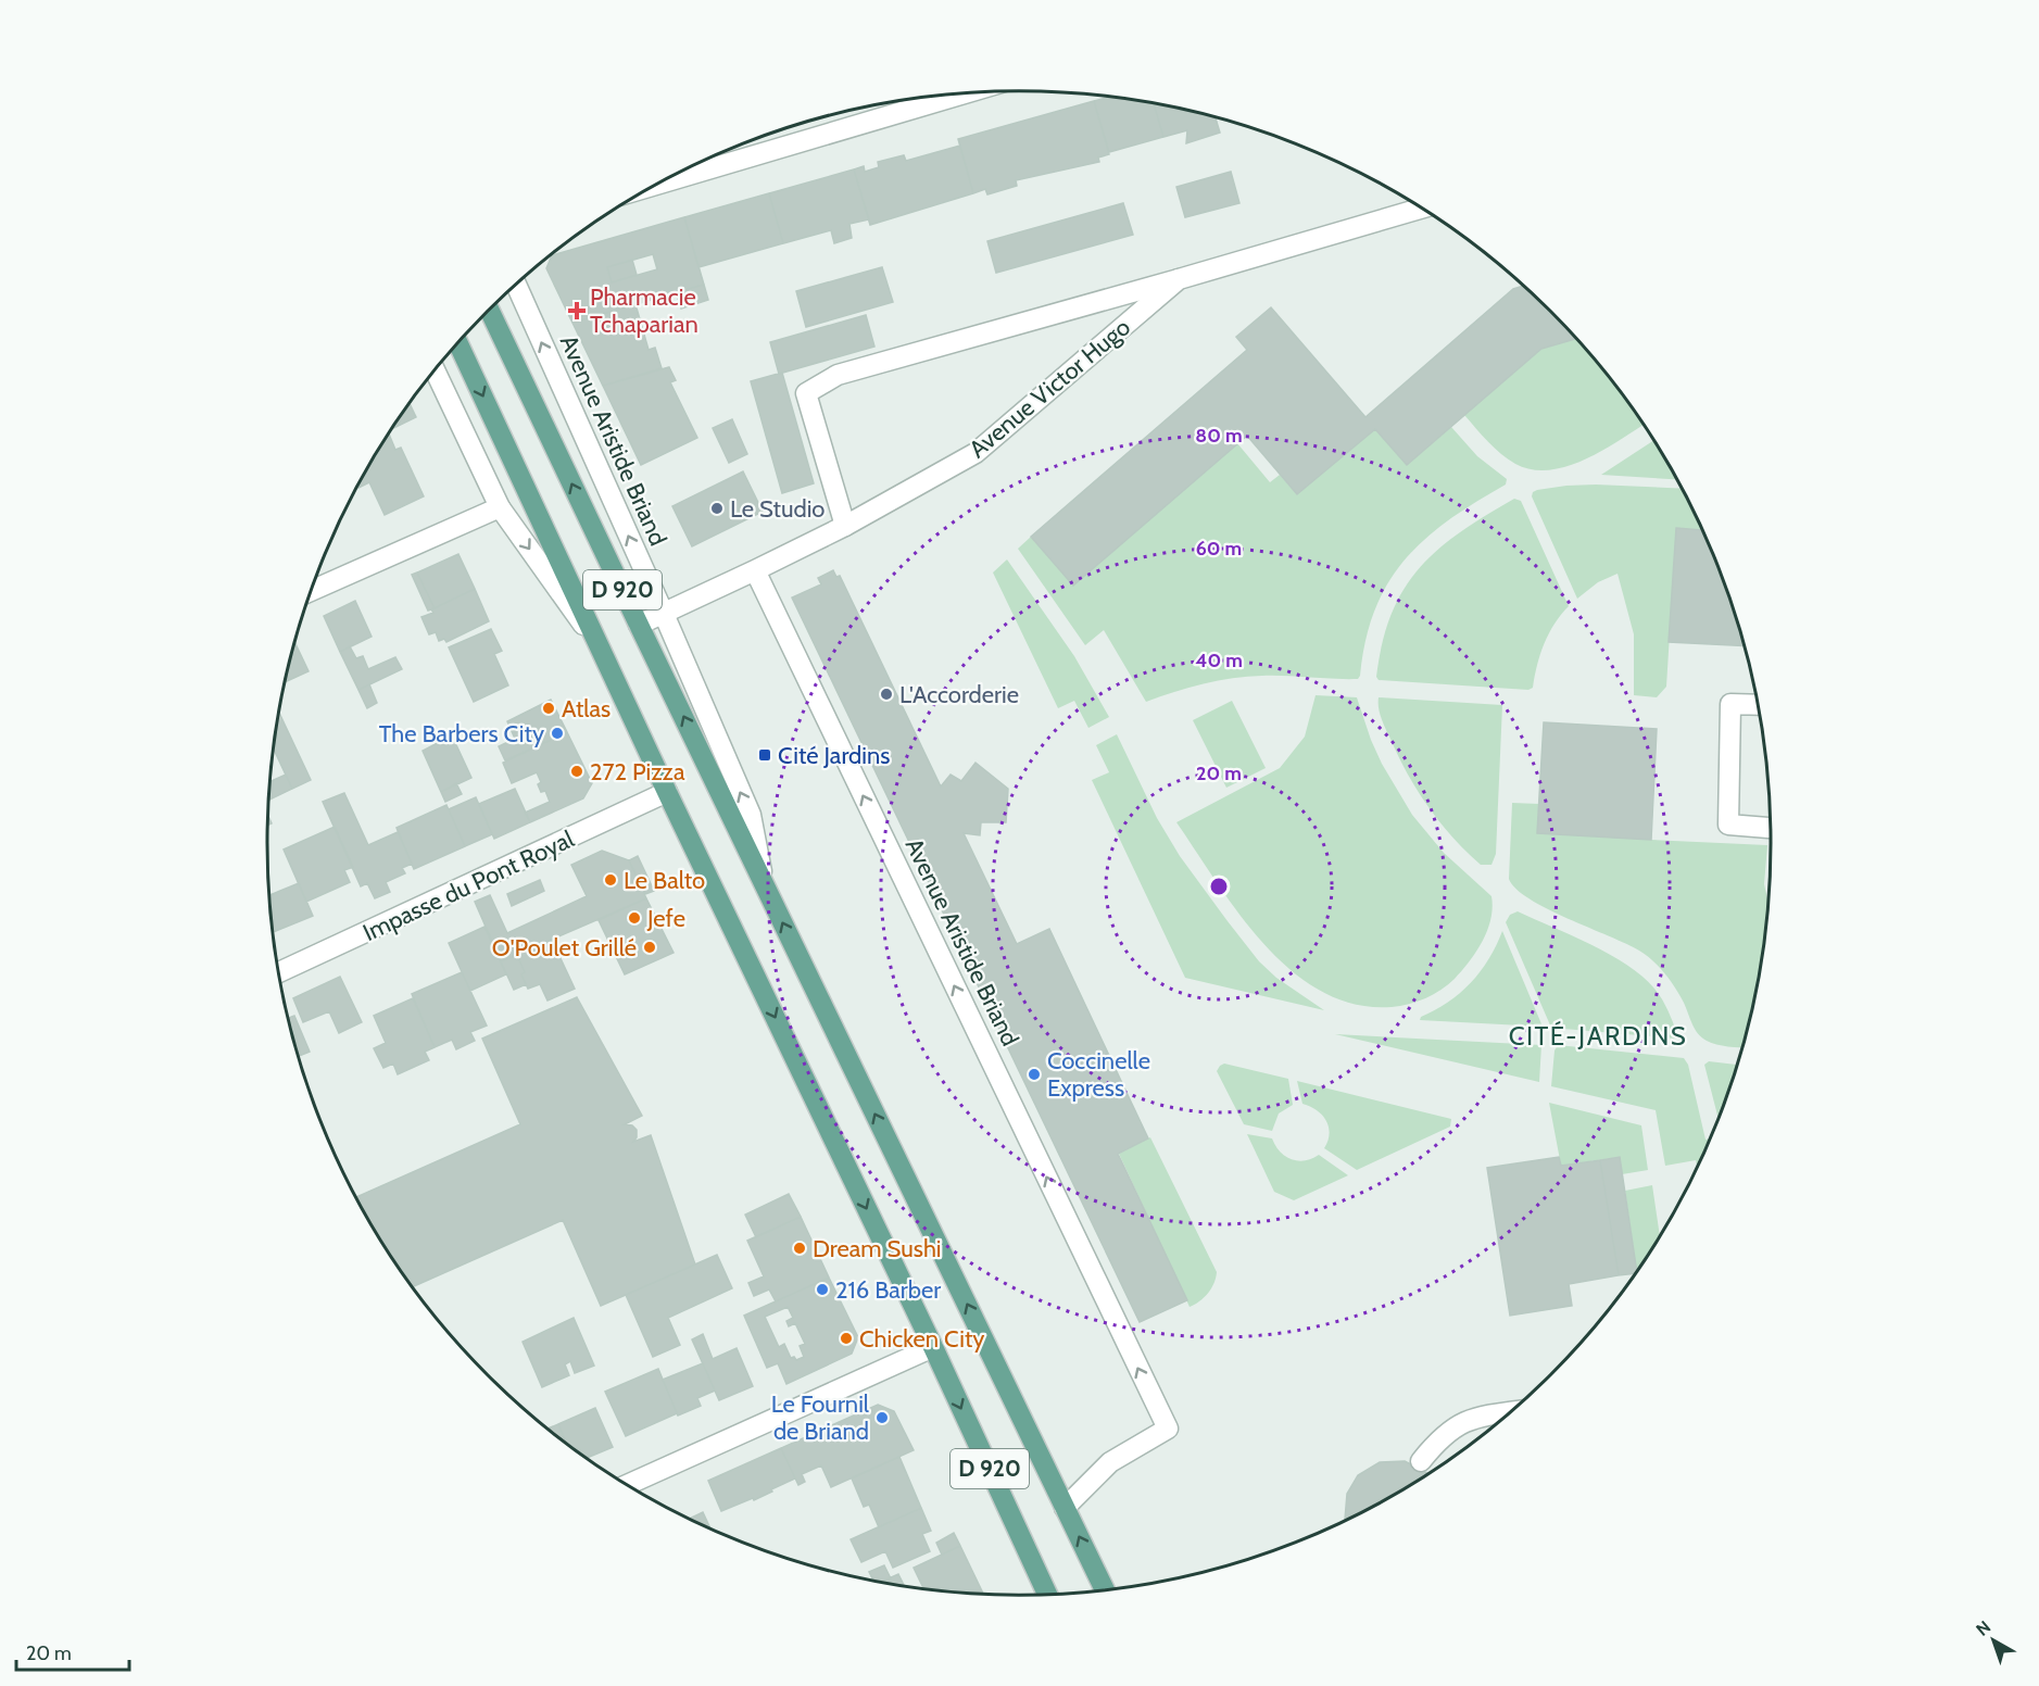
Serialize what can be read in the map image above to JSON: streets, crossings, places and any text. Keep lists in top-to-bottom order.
{
  "streets": {
    "main road": ["Avenue Aristide Briand", "D 920"],
    "street": ["Avenue Victor Hugo", "Impasse du Pont Royal"]
  },
  "crossings": [
    ["Avenue Victor Hugo", "Avenue Aristide Briand"],
    ["D 920", "Impasse du Pont Royal"]
  ],
  "one_way": ["Avenue Aristide Briand"],
  "districts": ["CITÉ-JARDINS"],
  "places": {
    "health": ["Pharmacie Tchaparian"],
    "other": [
      "Le Studio",
      "L'Accorderie",
      "Atlas",
      "The Barbers City",
      "272 Pizza",
      "Le Balto",
      "Jefe",
      "O'Poulet Grillé",
      "Coccinelle Express",
      "Dream Sushi",
      "216 Barber",
      "Chicken City",
      "Le Fournil de Briand"
    ],
    "transit": ["Cité Jardins"]
  },
  "scale_bar": "20 m",
  "north": "top left",
  "rings": [
    "80 m",
    "60 m",
    "40 m",
    "20 m"
  ]
}
